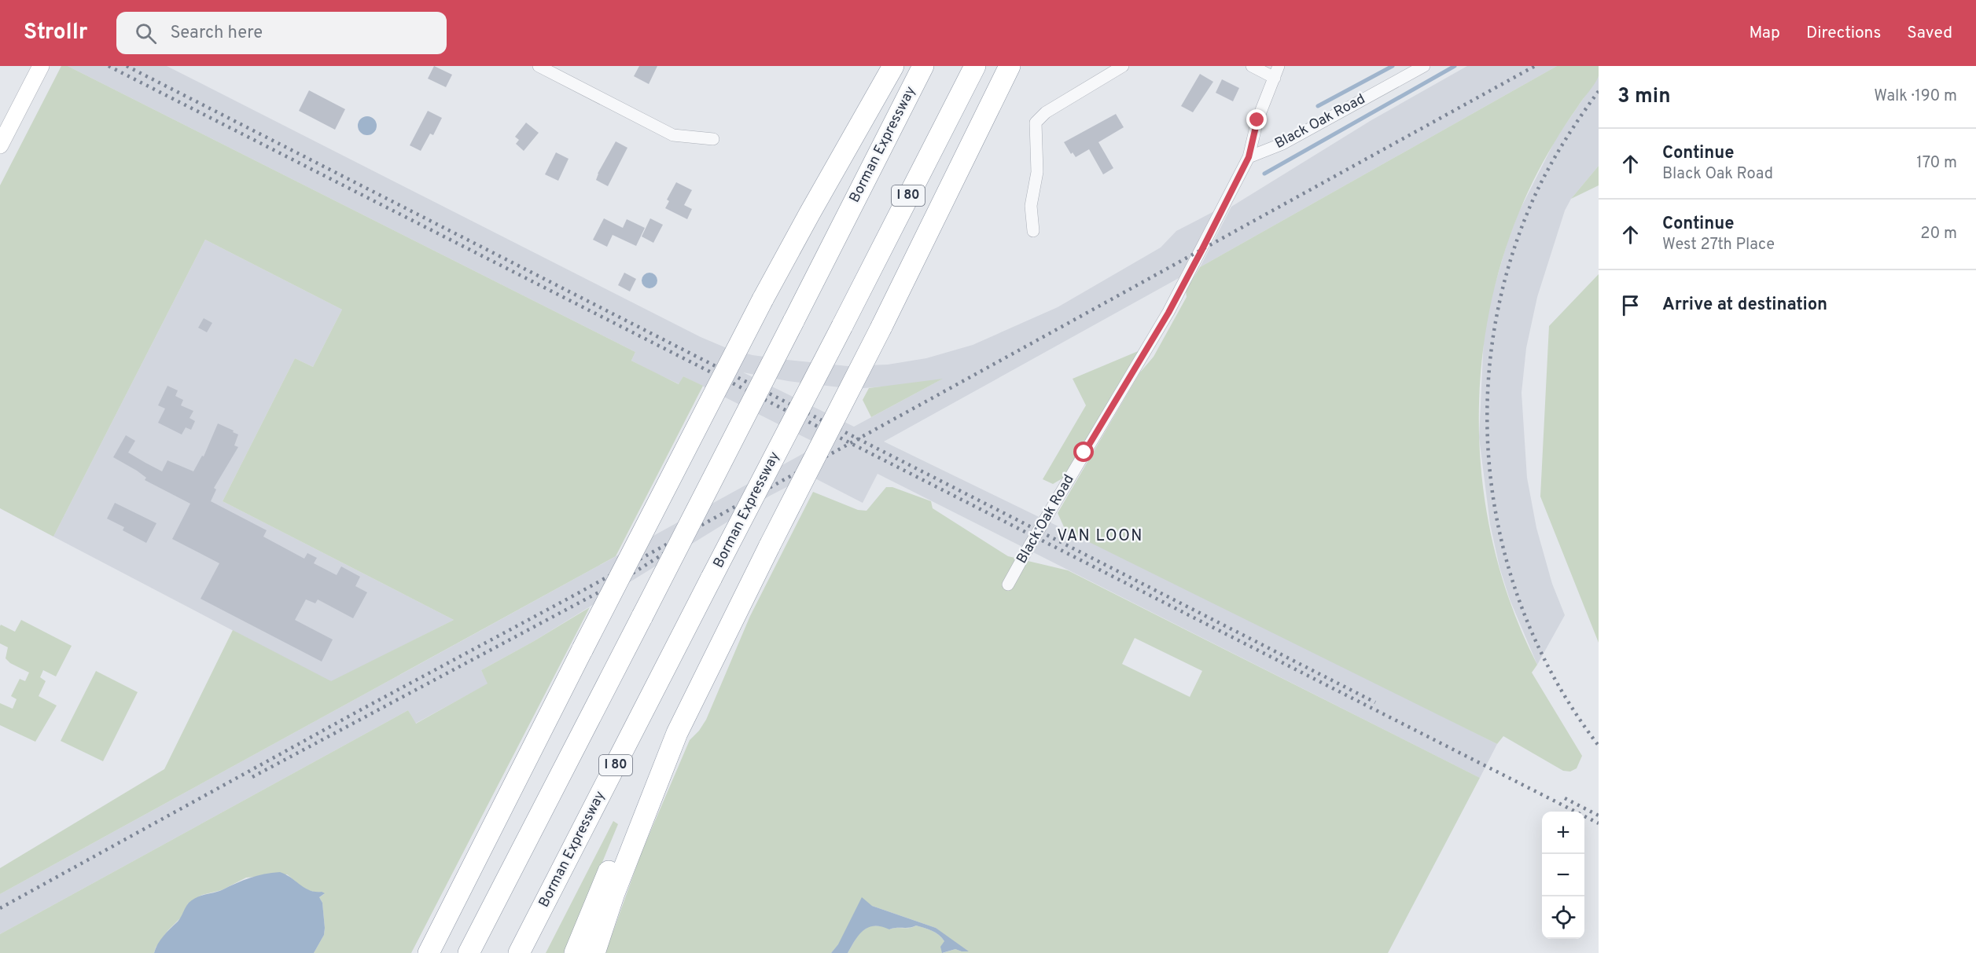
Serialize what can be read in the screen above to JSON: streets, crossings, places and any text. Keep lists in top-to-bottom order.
{
  "streets": {
    "highway": ["Borman Expressway", "I 80"],
    "street": ["Black Oak Road"]
  },
  "districts": ["VAN LOON"],
  "page": {
    "header": "Strollr",
    "search": "Search here",
    "nav": ["Map", "Directions", "Saved"],
    "heading": ["3 min", "Walk · 190 m"],
    "list": [
      ["Continue", "Black Oak Road", "170 m"],
      ["Continue", "West 27th Place", "20 m"],
      "Arrive at destination"
    ],
    "map_buttons": ["+", "−"]
  }
}
